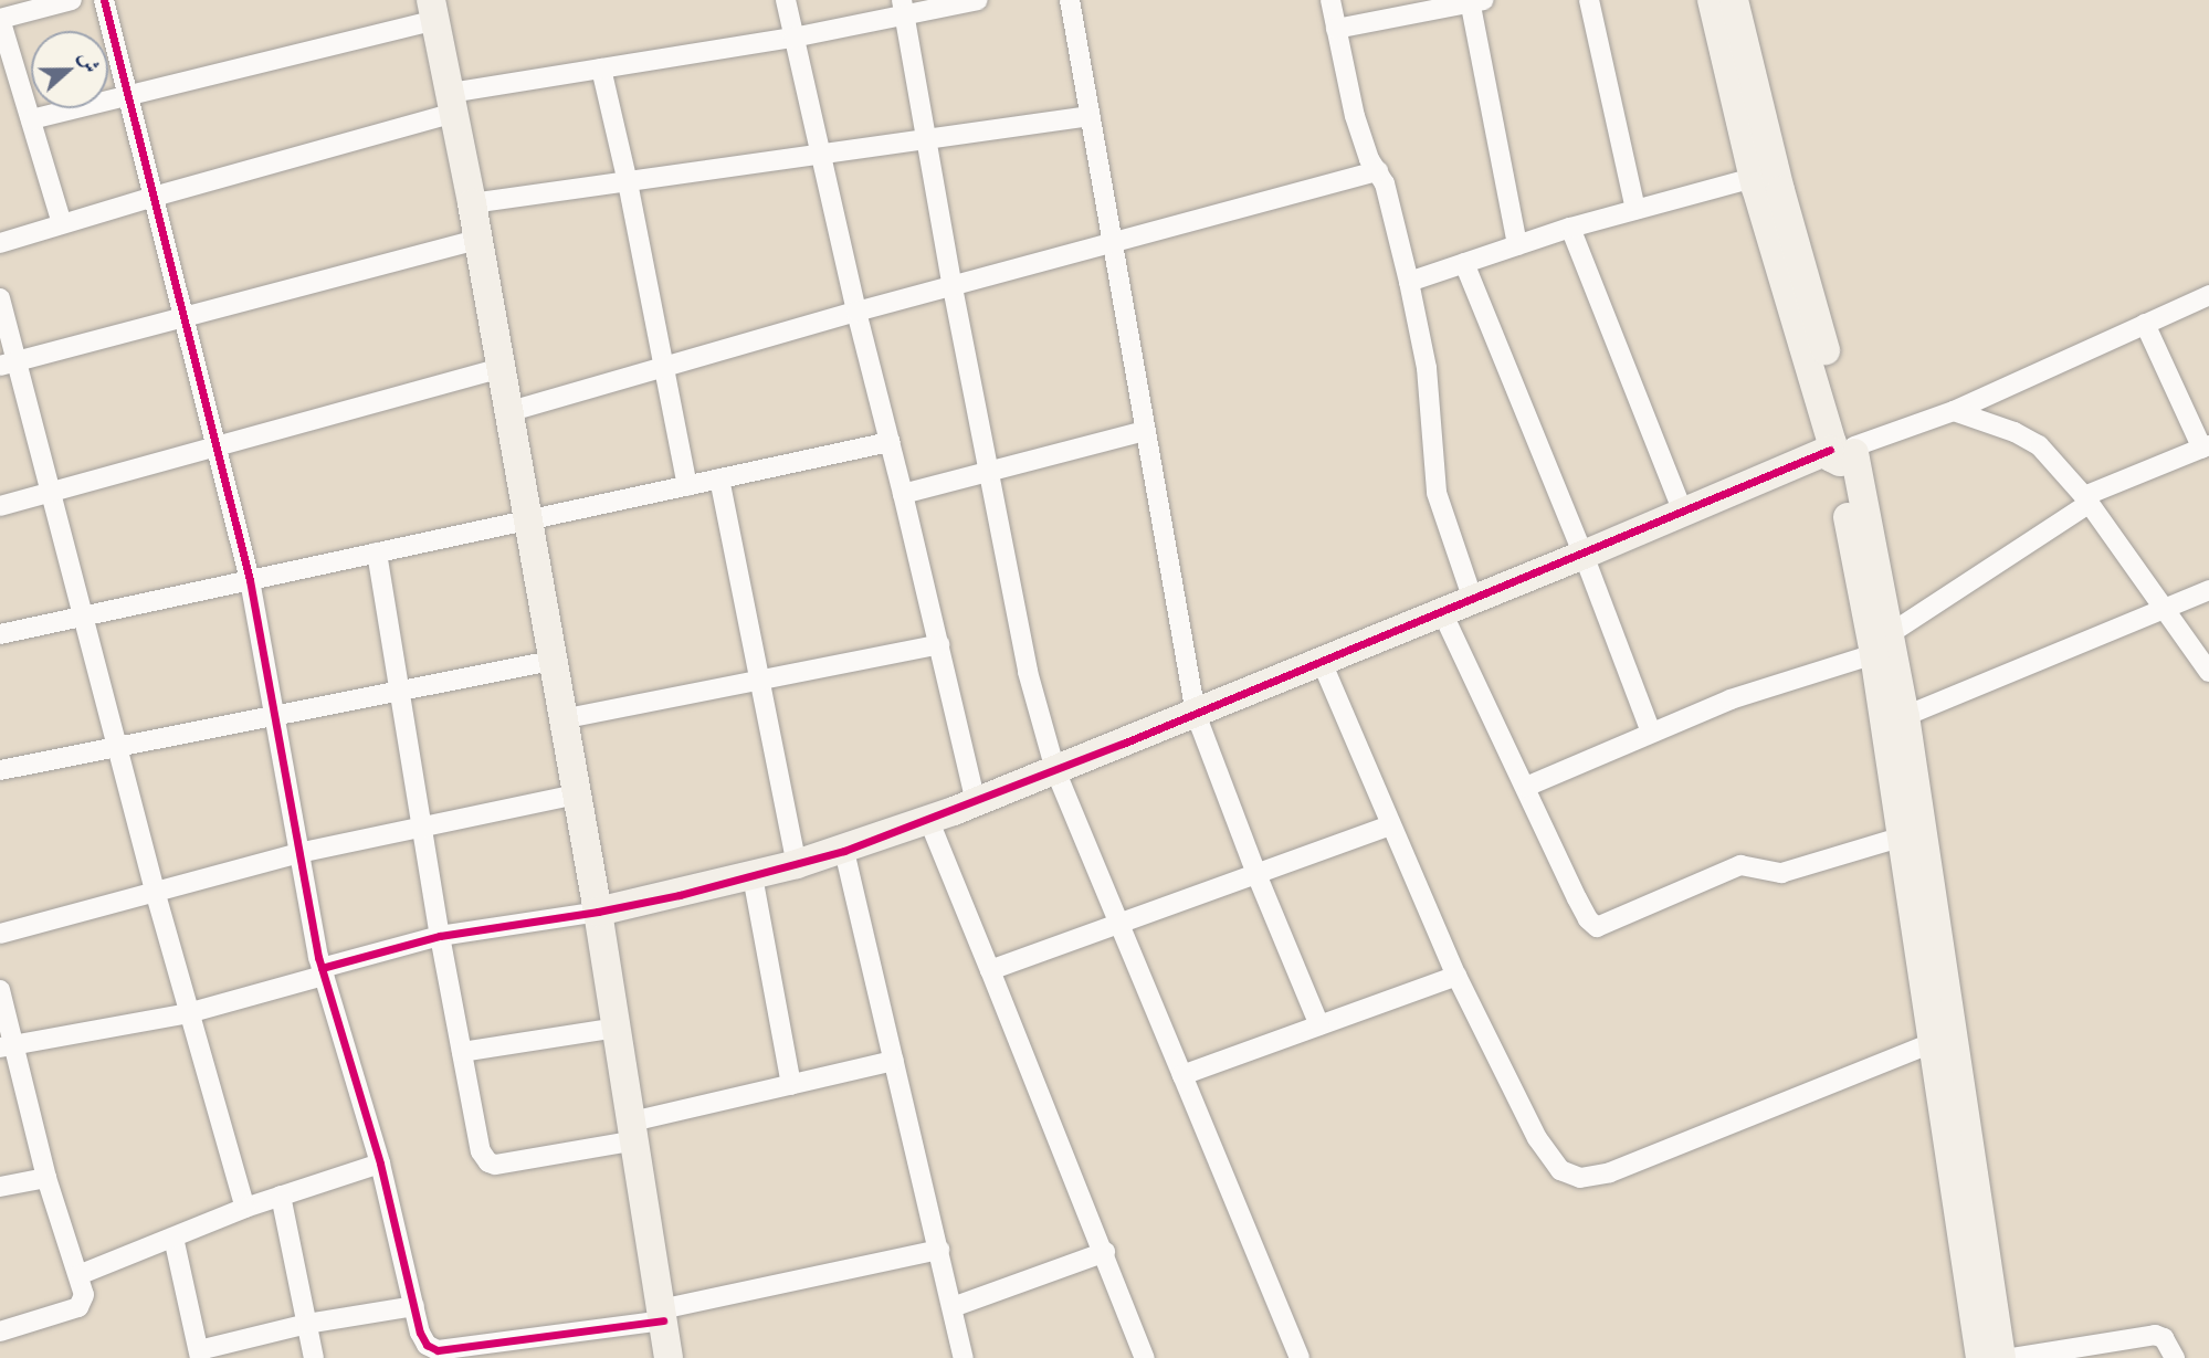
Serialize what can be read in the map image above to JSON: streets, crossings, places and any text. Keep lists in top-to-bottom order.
{
  "north": "right"
}
